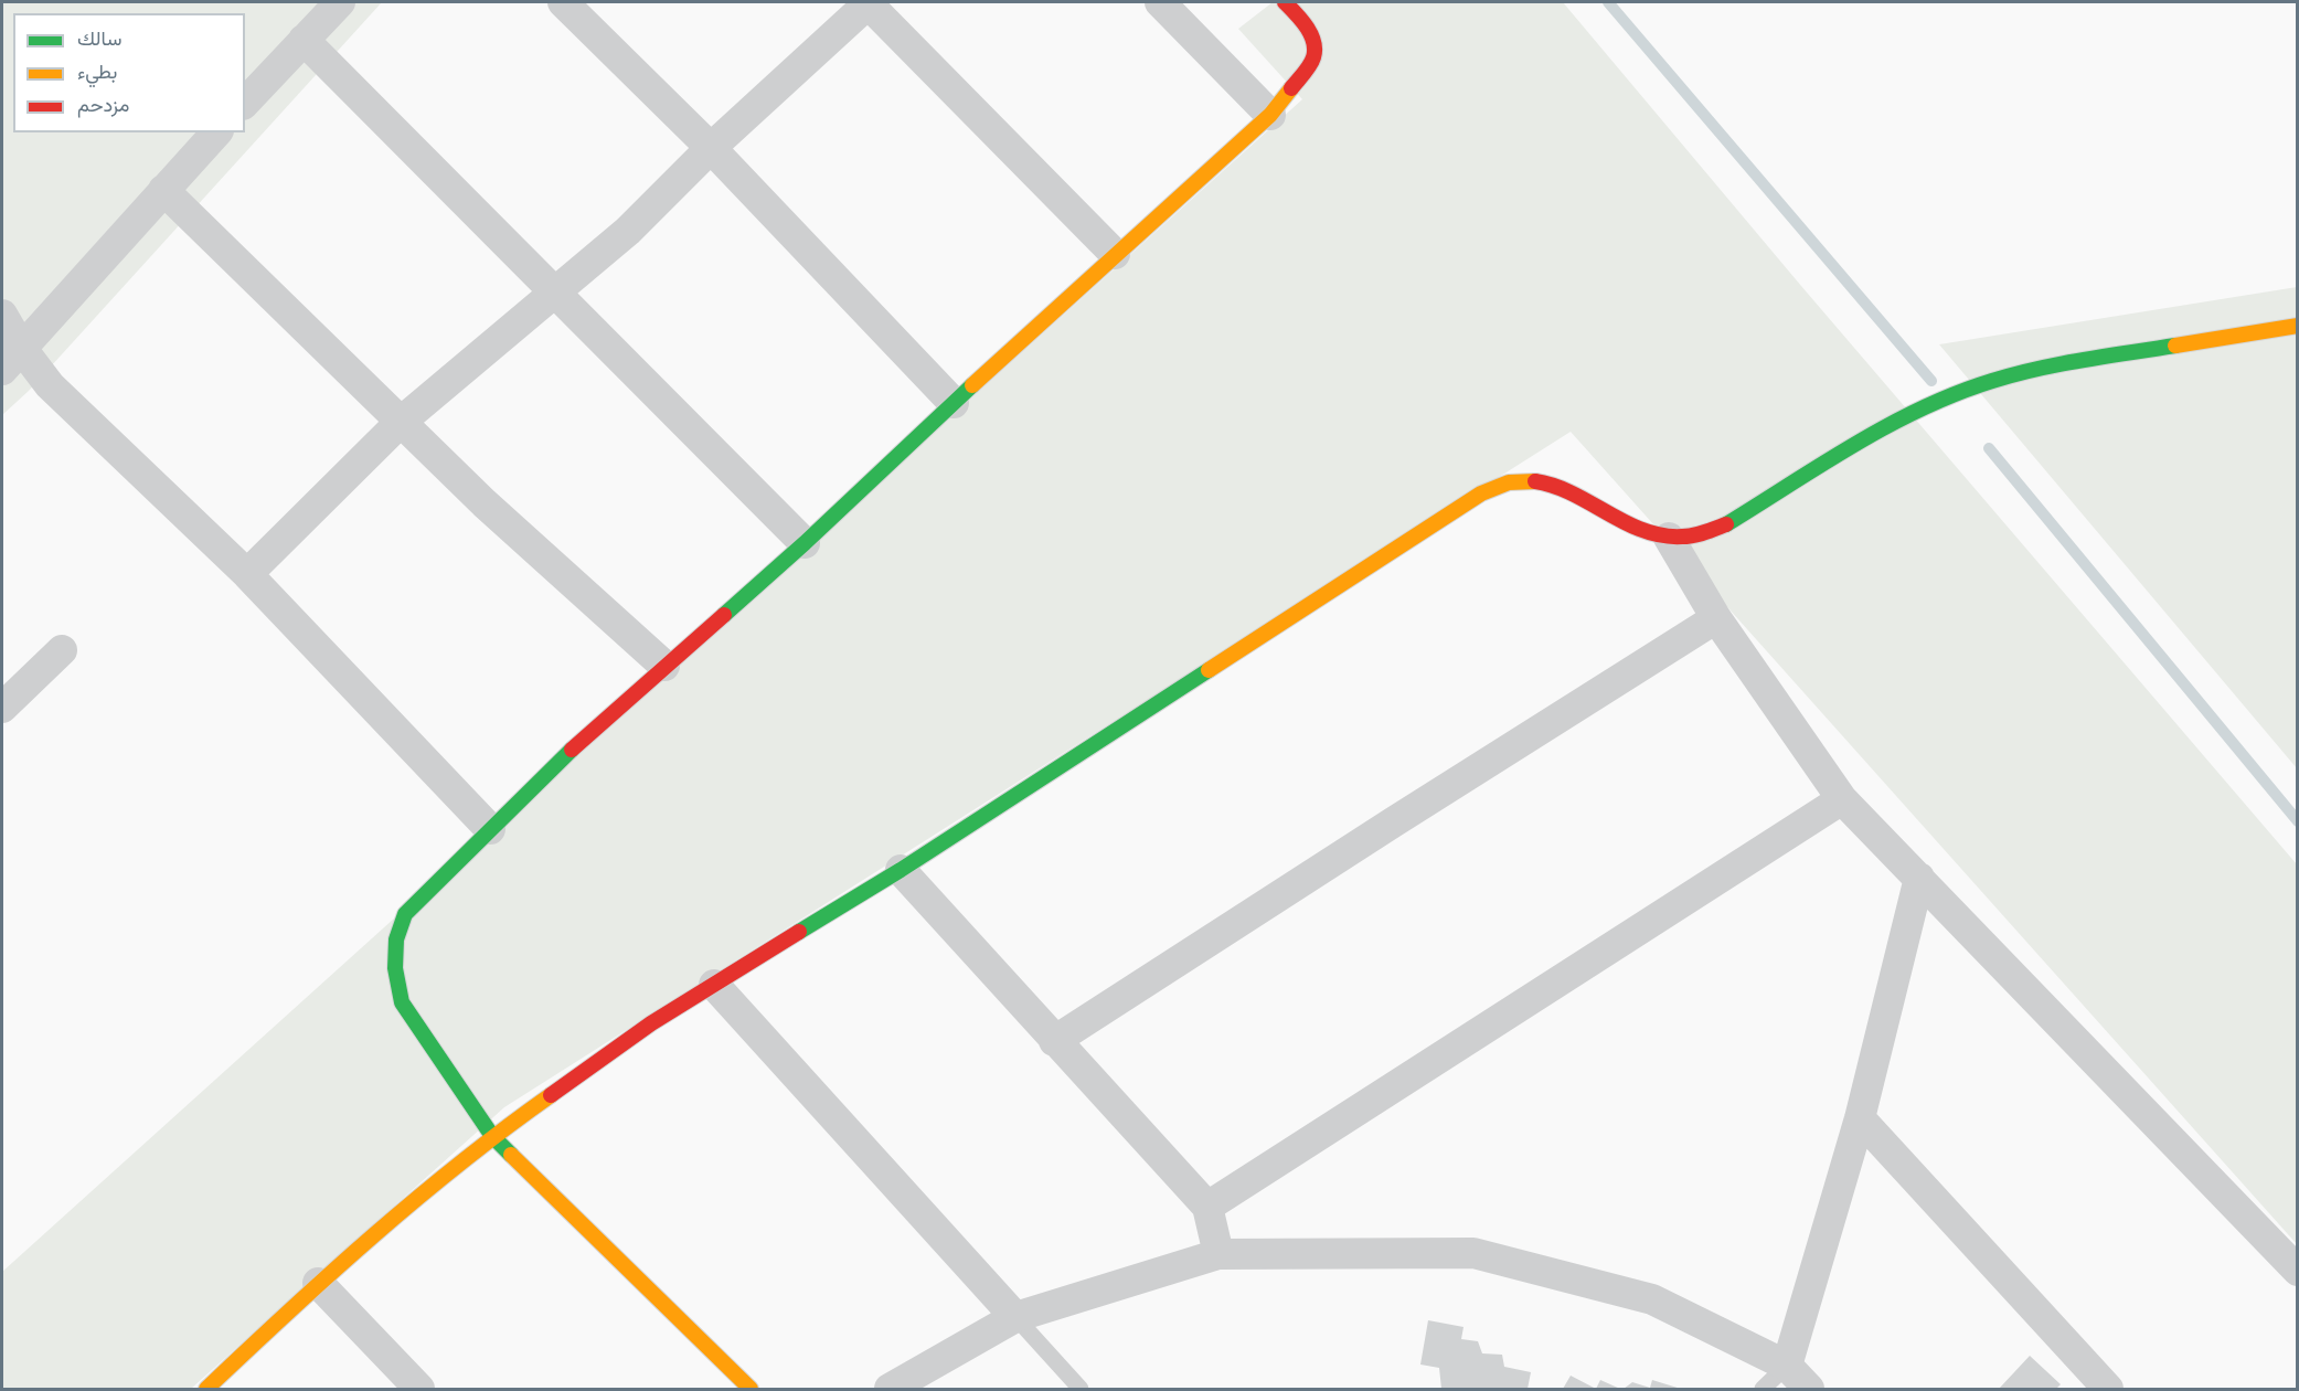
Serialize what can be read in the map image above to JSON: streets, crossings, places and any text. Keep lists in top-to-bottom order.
{
  "legend": ["سالك", "بطيء", "مزدحم"]
}
